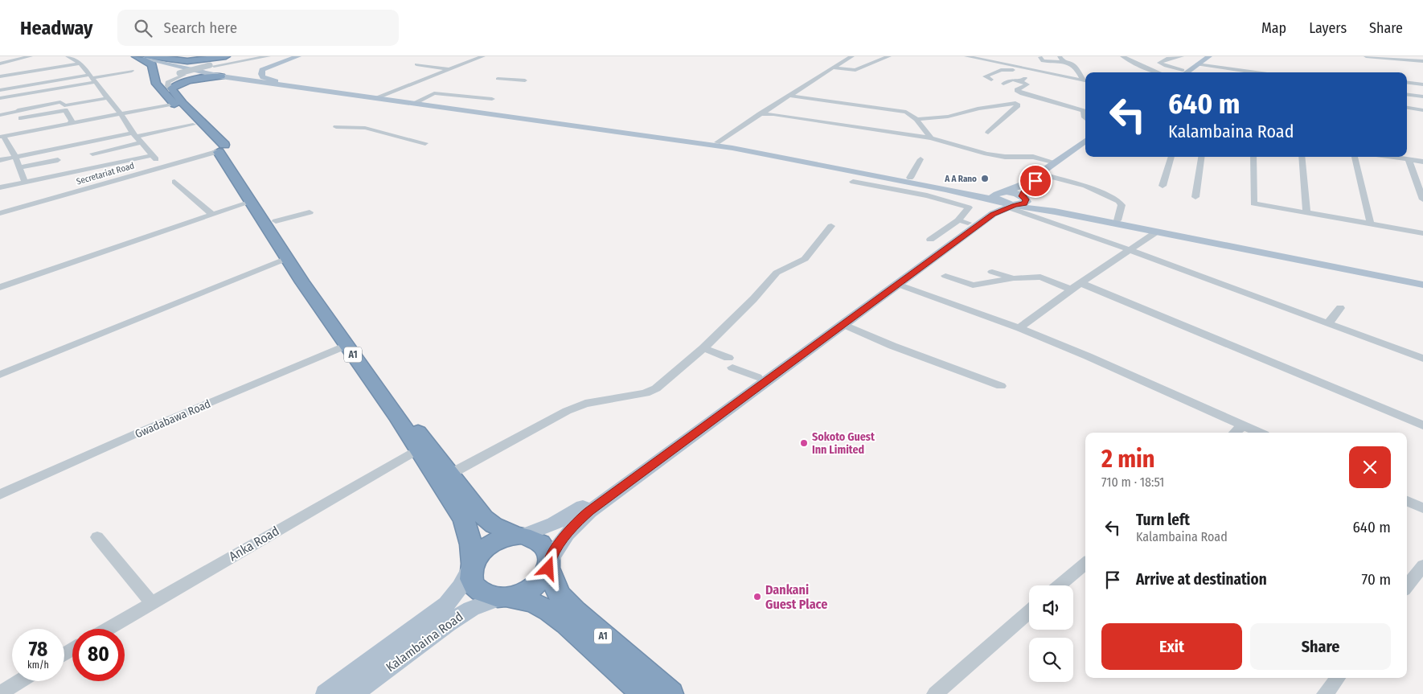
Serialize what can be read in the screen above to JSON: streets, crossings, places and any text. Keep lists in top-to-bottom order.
{
  "streets": {
    "highway": ["A1"],
    "main road": ["Kalambaina Road"],
    "street": ["Secretariat Road", "Gwadabawa Road", "Anka Road"]
  },
  "crossings": [
    ["Secretariat Road", "A1"],
    ["A1", "Gwadabawa Road"],
    ["A1", "Anka Road"],
    ["A1", "Kalambaina Road"]
  ],
  "places": ["A A Rano", "Sokoto Guest Inn Limited", "Dankani Guest Place"],
  "page": {
    "header": "Headway",
    "search": "Search here",
    "nav": ["Map", "Layers", "Share"],
    "turn": ["640 m", "Kalambaina Road"],
    "heading": ["2 min", "710 m · 18:51"],
    "list": [
      {
        "name": "Turn left",
        "note": "Kalambaina Road",
        "value": "640 m"
      },
      {
        "name": "Arrive at destination",
        "value": "70 m"
      }
    ],
    "buttons": ["Exit", "Share"],
    "speed": "78 km/h",
    "limit": "80"
  }
}
